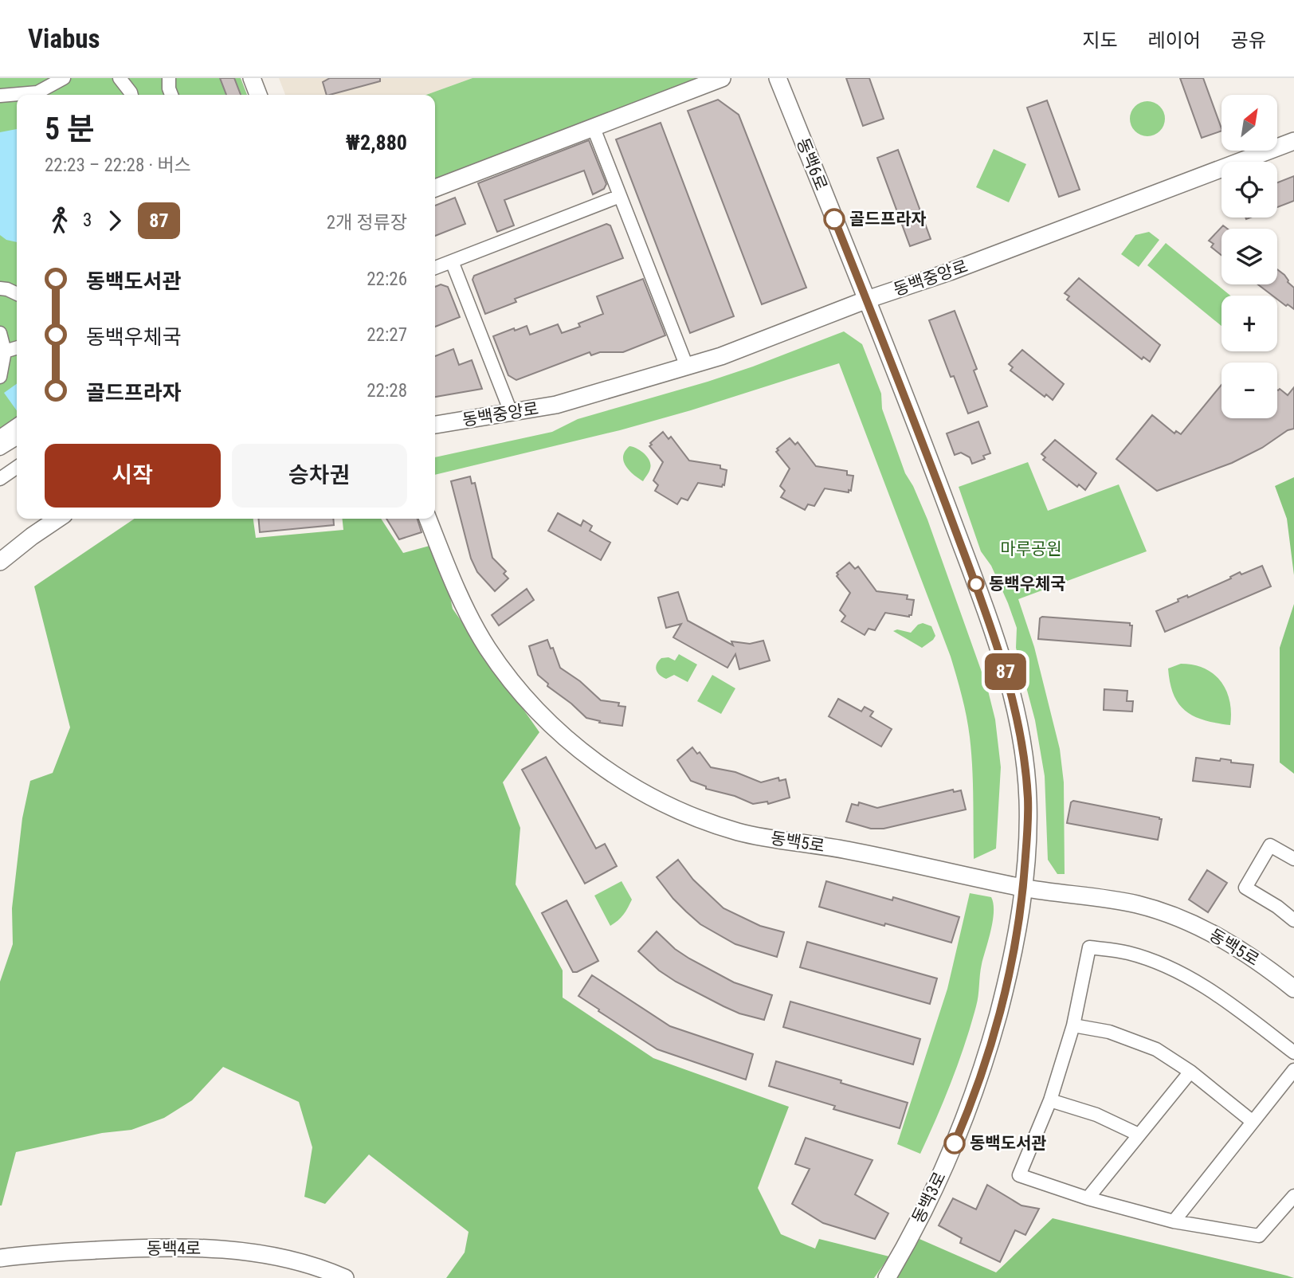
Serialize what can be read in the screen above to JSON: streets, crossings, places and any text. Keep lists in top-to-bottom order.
{
  "streets": {
    "street": [
      "동백6로",
      "동백중앙로",
      "동백5로",
      "동백3로",
      "동백4로"
    ]
  },
  "crossings": [
    ["동백6로", "동백중앙로"],
    ["동백6로", "동백5로"],
    ["동백6로", "동백3로"],
    ["동백5로", "동백3로"]
  ],
  "parks": ["마루공원"],
  "places": ["골드프라자", "동백우체국", "동백도서관"],
  "lines": ["bus line 87"],
  "north": "top right",
  "page": {
    "header": "Viabus",
    "nav": ["지도", "레이어", "공유"],
    "on_map": "87",
    "map_buttons": ["+", "−"],
    "heading": ["5 분", "22:23 – 22:28 · 버스", "₩2,880"],
    "legs": ["3", "87", "2개 정류장"],
    "list": [
      {
        "name": "동백도서관",
        "value": "22:26"
      },
      {
        "name": "동백우체국",
        "value": "22:27"
      },
      {
        "name": "골드프라자",
        "value": "22:28"
      }
    ],
    "buttons": ["시작", "승차권"]
  }
}
